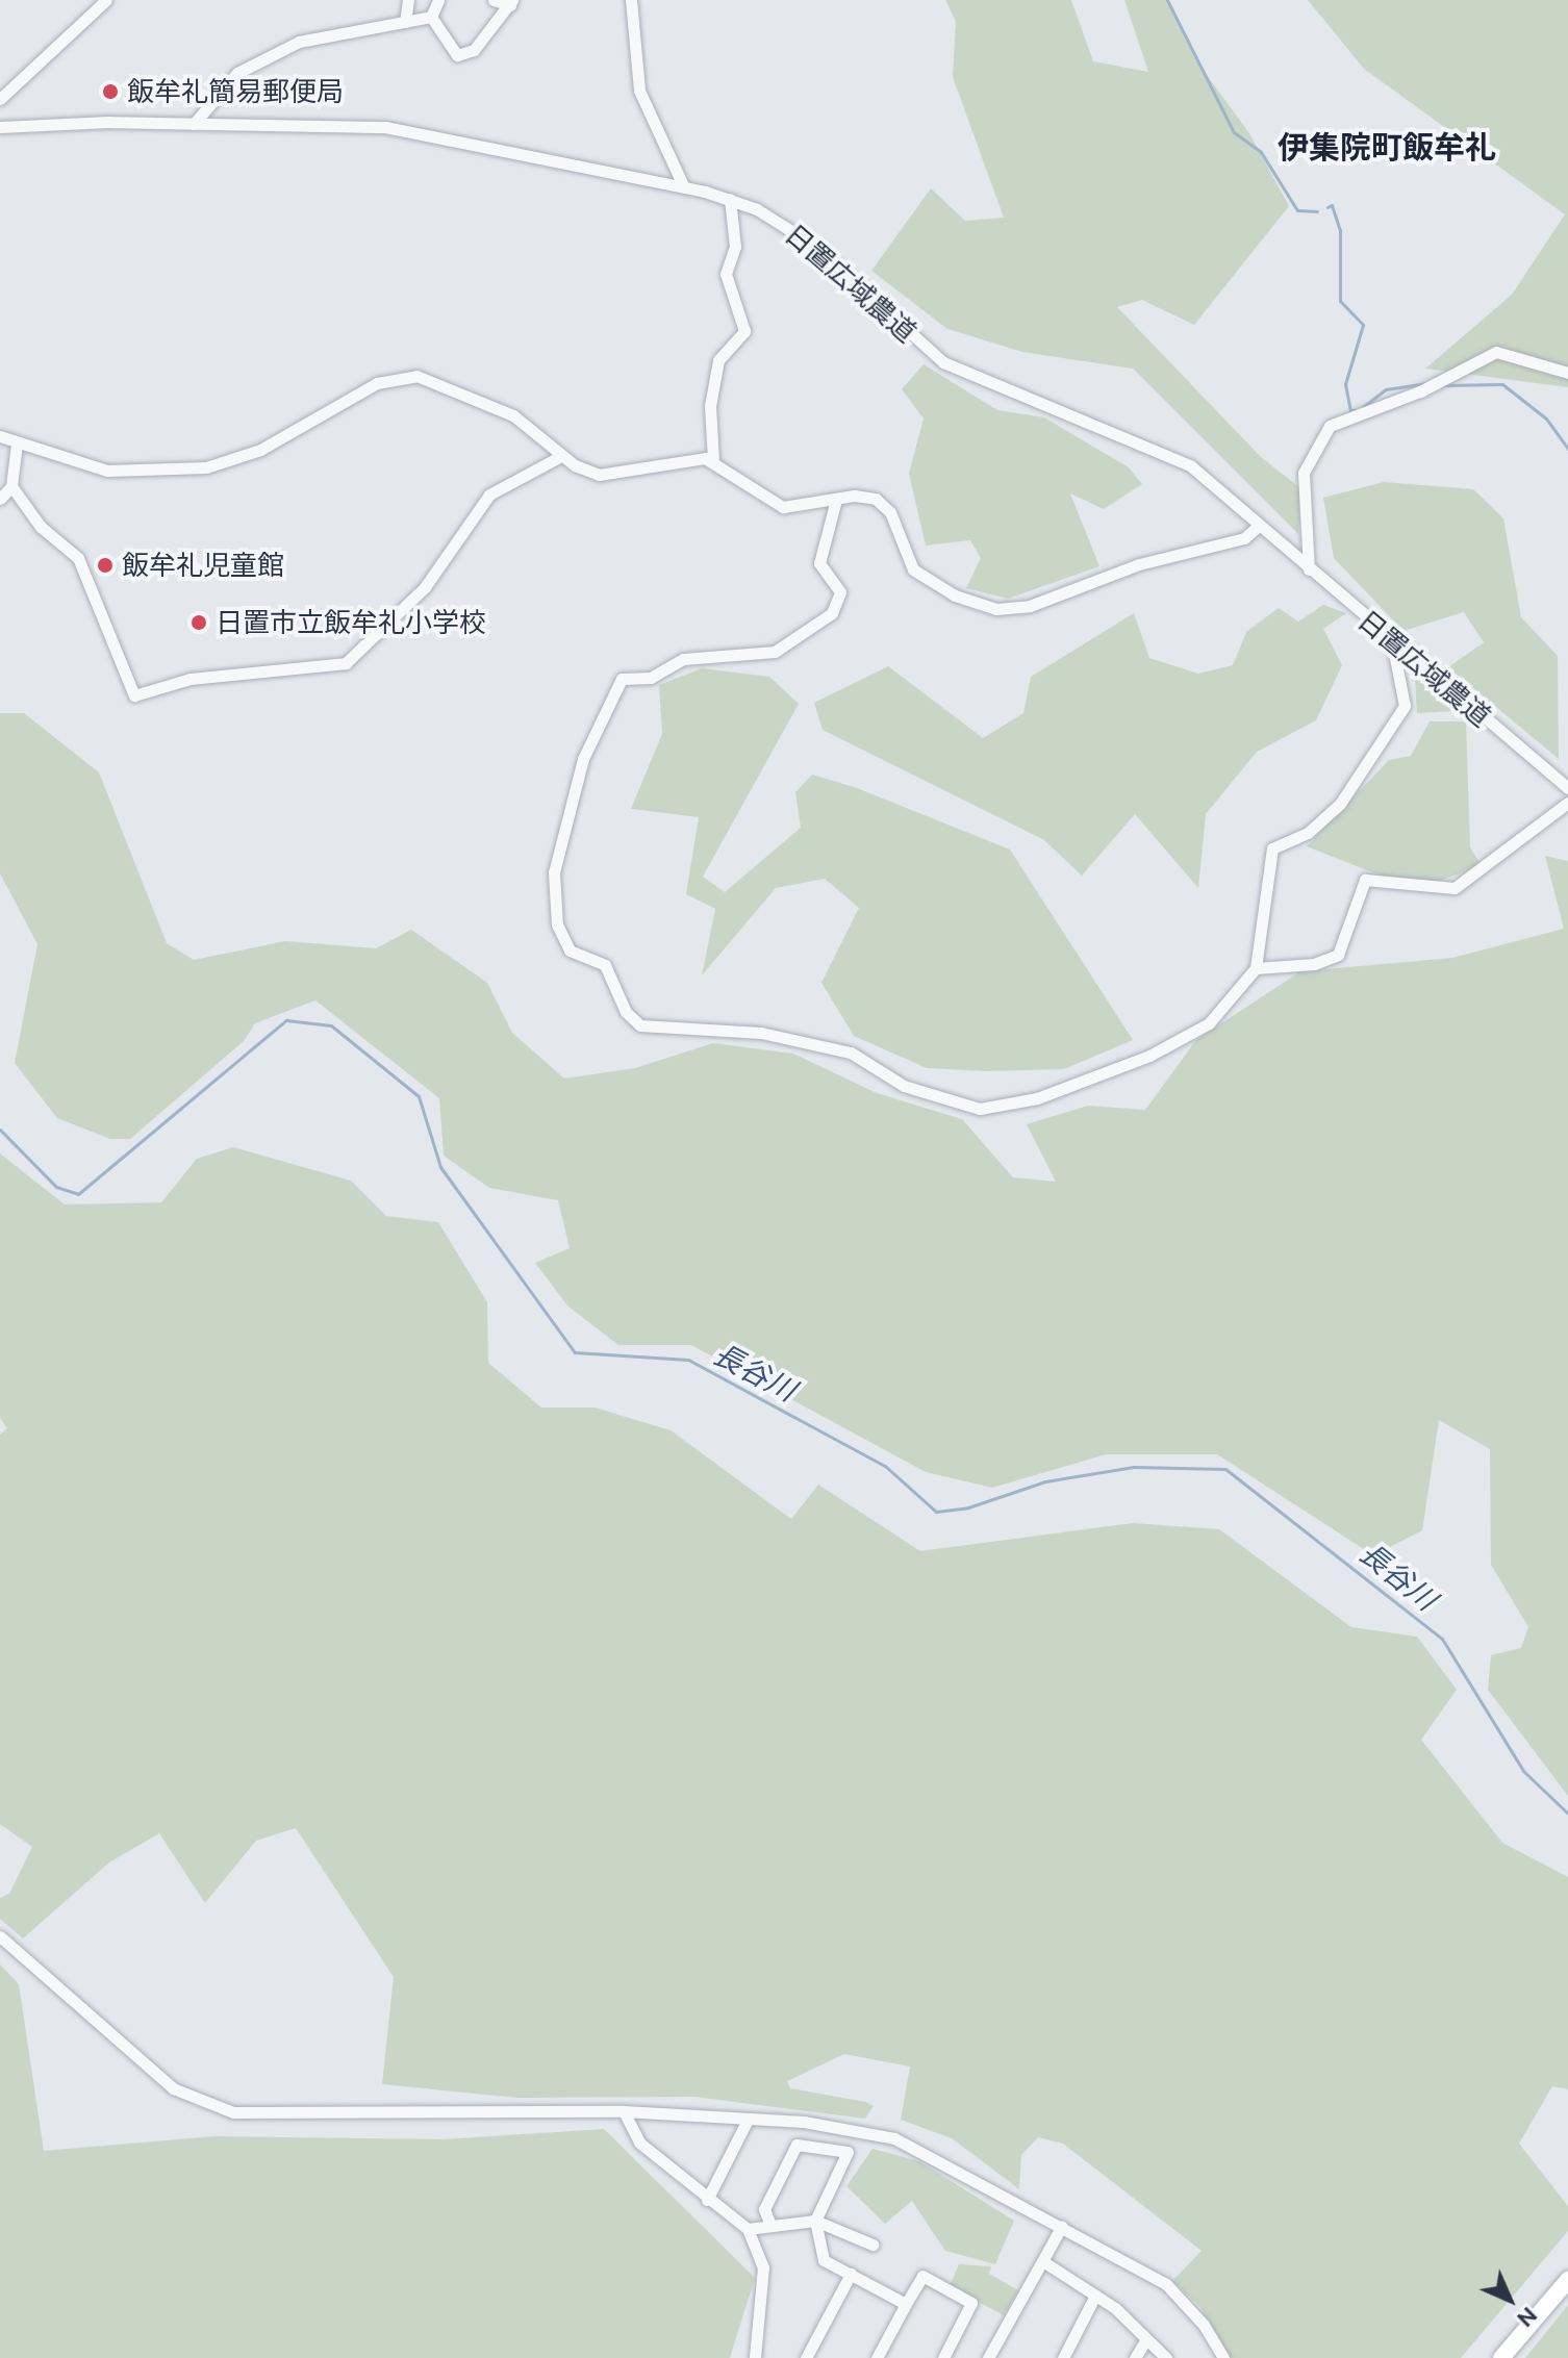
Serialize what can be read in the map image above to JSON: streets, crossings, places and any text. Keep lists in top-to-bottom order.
{
  "streets": {
    "street": ["日置広域農道"]
  },
  "districts": ["伊集院町飯牟礼"],
  "water": ["長谷川"],
  "places": ["飯牟礼簡易郵便局", "飯牟礼児童館", "日置市立飯牟礼小学校"],
  "north": "bottom right"
}
